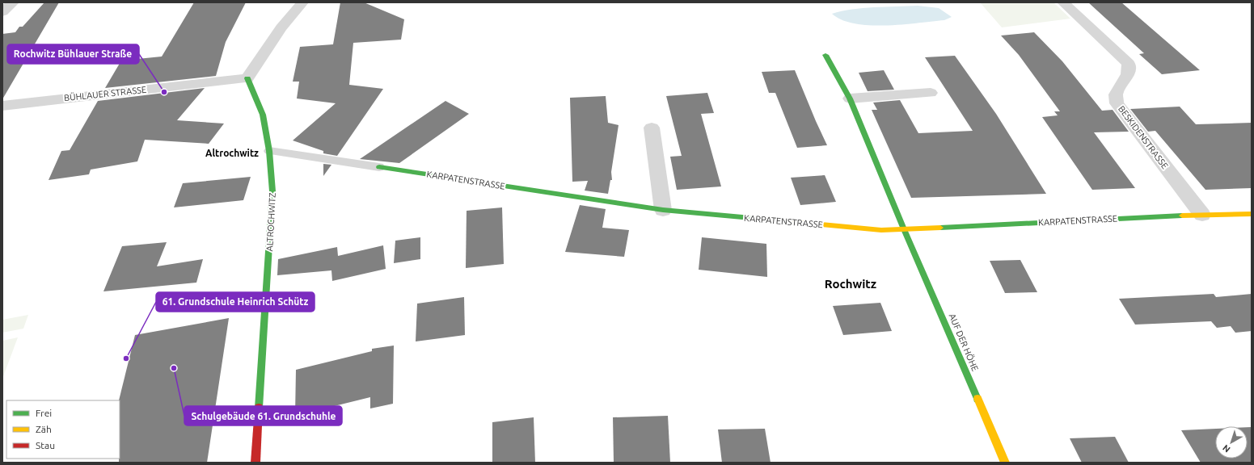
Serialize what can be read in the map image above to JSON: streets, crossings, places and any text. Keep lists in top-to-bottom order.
{
  "streets": {
    "street": [
      "BÜHLAUER STRASSE",
      "BESKIDENSTRASSE",
      "KARPATENSTRASSE",
      "ALTROCHWITZ",
      "AUF DER HÖHE"
    ]
  },
  "crossings": [
    ["BÜHLAUER STRASSE", "ALTROCHWITZ"],
    ["BESKIDENSTRASSE", "KARPATENSTRASSE"],
    ["KARPATENSTRASSE", "ALTROCHWITZ"],
    ["KARPATENSTRASSE", "AUF DER HÖHE"]
  ],
  "districts": ["Altrochwitz", "Rochwitz"],
  "places": ["Rochwitz Bühlauer Straße", "61. Grundschule Heinrich Schütz", "Schulgebäude 61. Grundschuhle"],
  "legend": ["Frei", "Zäh", "Stau"],
  "north": "bottom left"
}
